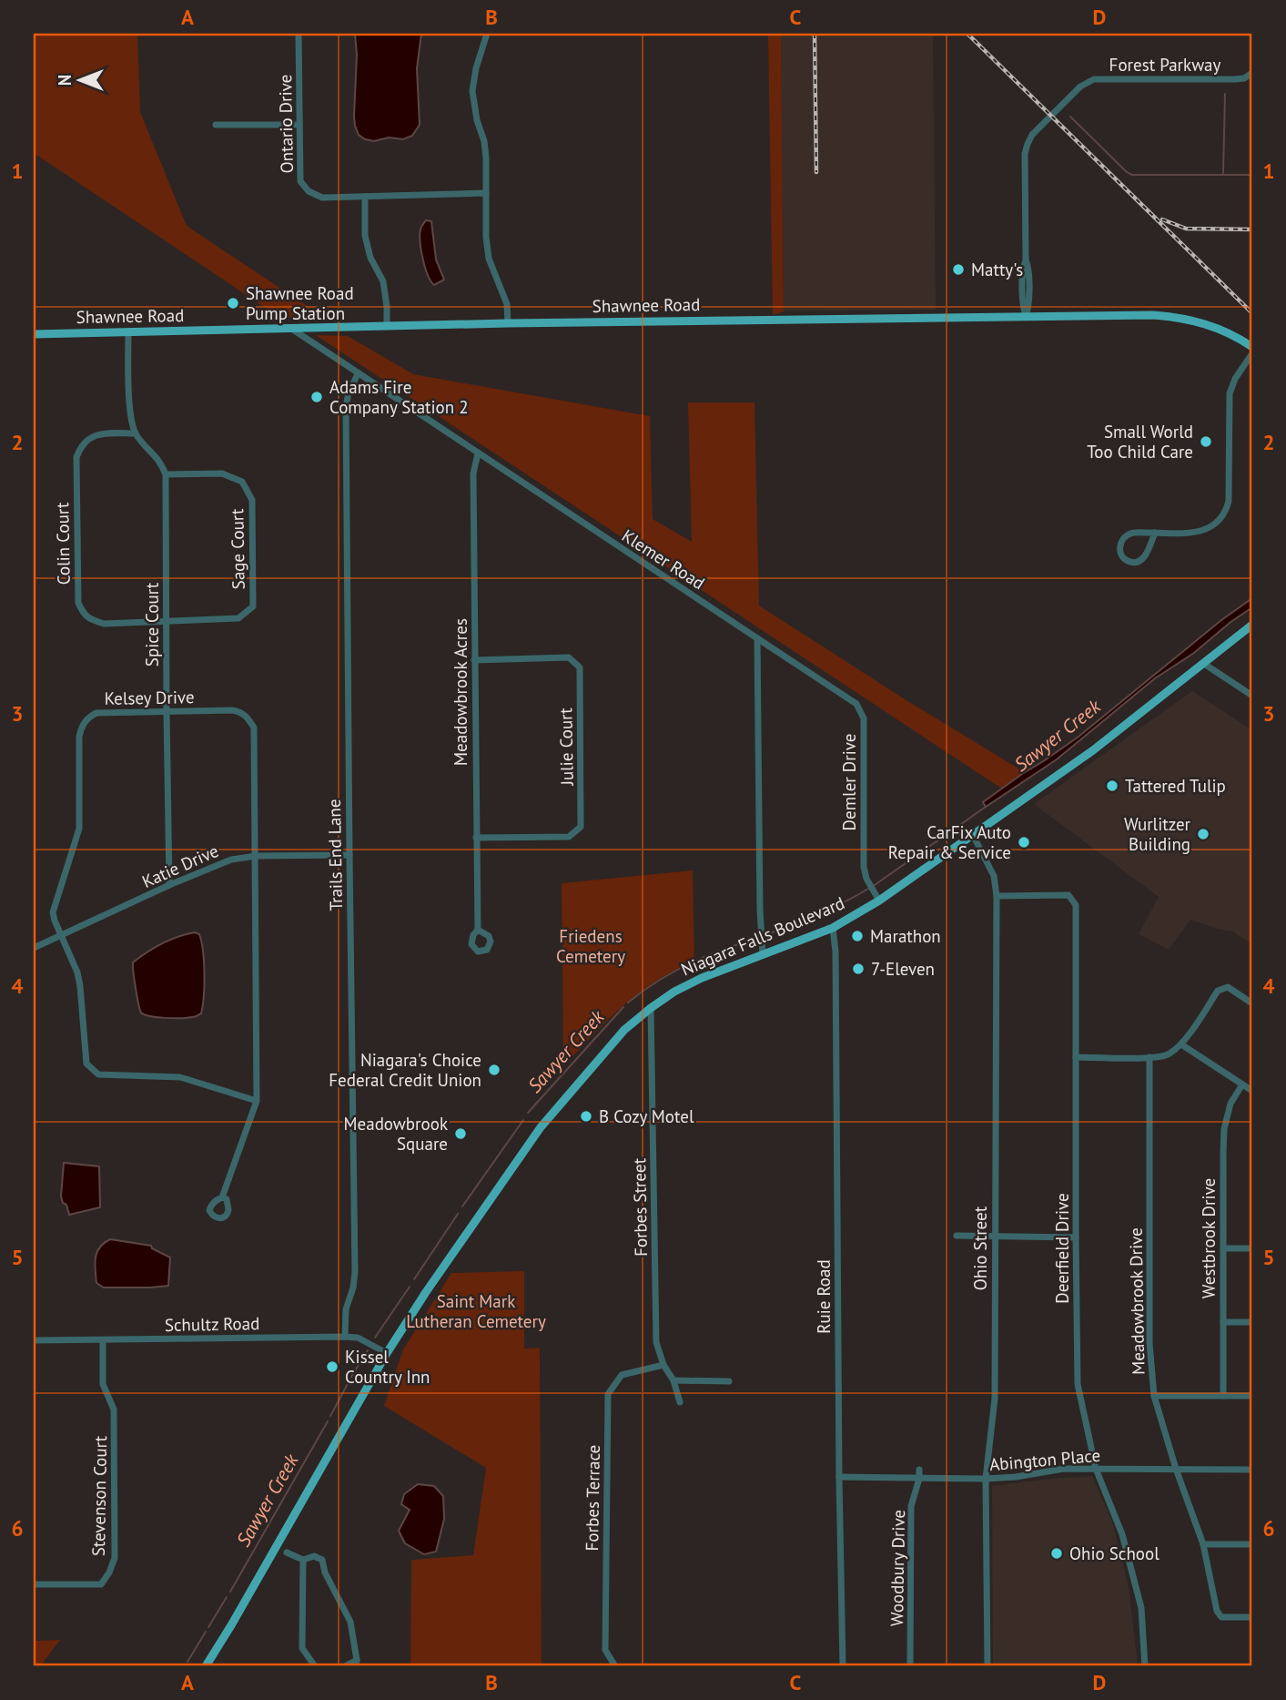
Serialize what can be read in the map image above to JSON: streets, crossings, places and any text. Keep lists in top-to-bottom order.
{
  "streets": {
    "main road": ["Shawnee Road", "Niagara Falls Boulevard"],
    "street": [
      "Forest Parkway",
      "Ontario Drive",
      "Colin Court",
      "Sage Court",
      "Klemer Road",
      "Spice Court",
      "Meadowbrook Acres",
      "Kelsey Drive",
      "Julie Court",
      "Demler Drive",
      "Trails End Lane",
      "Katie Drive",
      "Forbes Street",
      "Westbrook Drive",
      "Ohio Street",
      "Deerfield Drive",
      "Ruie Road",
      "Meadowbrook Drive",
      "Schultz Road",
      "Abington Place",
      "Stevenson Court",
      "Forbes Terrace",
      "Woodbury Drive"
    ]
  },
  "crossings": [
    ["Forest Parkway", "Shawnee Road"],
    ["Shawnee Road", "Klemer Road"],
    ["Colin Court", "Sage Court"],
    ["Colin Court", "Spice Court"],
    ["Sage Court", "Spice Court"],
    ["Klemer Road", "Meadowbrook Acres"],
    ["Klemer Road", "Demler Drive"],
    ["Klemer Road", "Trails End Lane"],
    ["Spice Court", "Kelsey Drive"],
    ["Spice Court", "Katie Drive"],
    ["Meadowbrook Acres", "Julie Court"],
    ["Kelsey Drive", "Katie Drive"],
    ["Demler Drive", "Niagara Falls Boulevard"],
    ["Trails End Lane", "Katie Drive"],
    ["Trails End Lane", "Schultz Road"],
    ["Niagara Falls Boulevard", "Forbes Street"],
    ["Niagara Falls Boulevard", "Ohio Street"],
    ["Niagara Falls Boulevard", "Ruie Road"],
    ["Niagara Falls Boulevard", "Schultz Road"],
    ["Forbes Street", "Forbes Terrace"],
    ["Ohio Street", "Deerfield Drive"],
    ["Ohio Street", "Abington Place"],
    ["Deerfield Drive", "Abington Place"],
    ["Ruie Road", "Abington Place"],
    ["Meadowbrook Drive", "Abington Place"],
    ["Schultz Road", "Stevenson Court"],
    ["Abington Place", "Woodbury Drive"]
  ],
  "water": ["Sawyer Creek"],
  "parks": ["Friedens Cemetery", "Saint Mark Lutheran Cemetery"],
  "places": [
    "Matty's",
    "Shawnee Road Pump Station",
    "Adams Fire Company Station 2",
    "Small World Too Child Care",
    "Tattered Tulip",
    "Wurlitzer Building",
    "CarFix Auto Repair & Service",
    "Marathon",
    "7-Eleven",
    "Niagara's Choice Federal Credit Union",
    "B Cozy Motel",
    "Meadowbrook Square",
    "Kissel Country Inn",
    "Ohio School"
  ],
  "north": "left",
  "grid": {
    "columns": [
      "A",
      "B",
      "C",
      "D"
    ],
    "rows": [
      "1",
      "2",
      "3",
      "4",
      "5",
      "6"
    ]
  }
}
